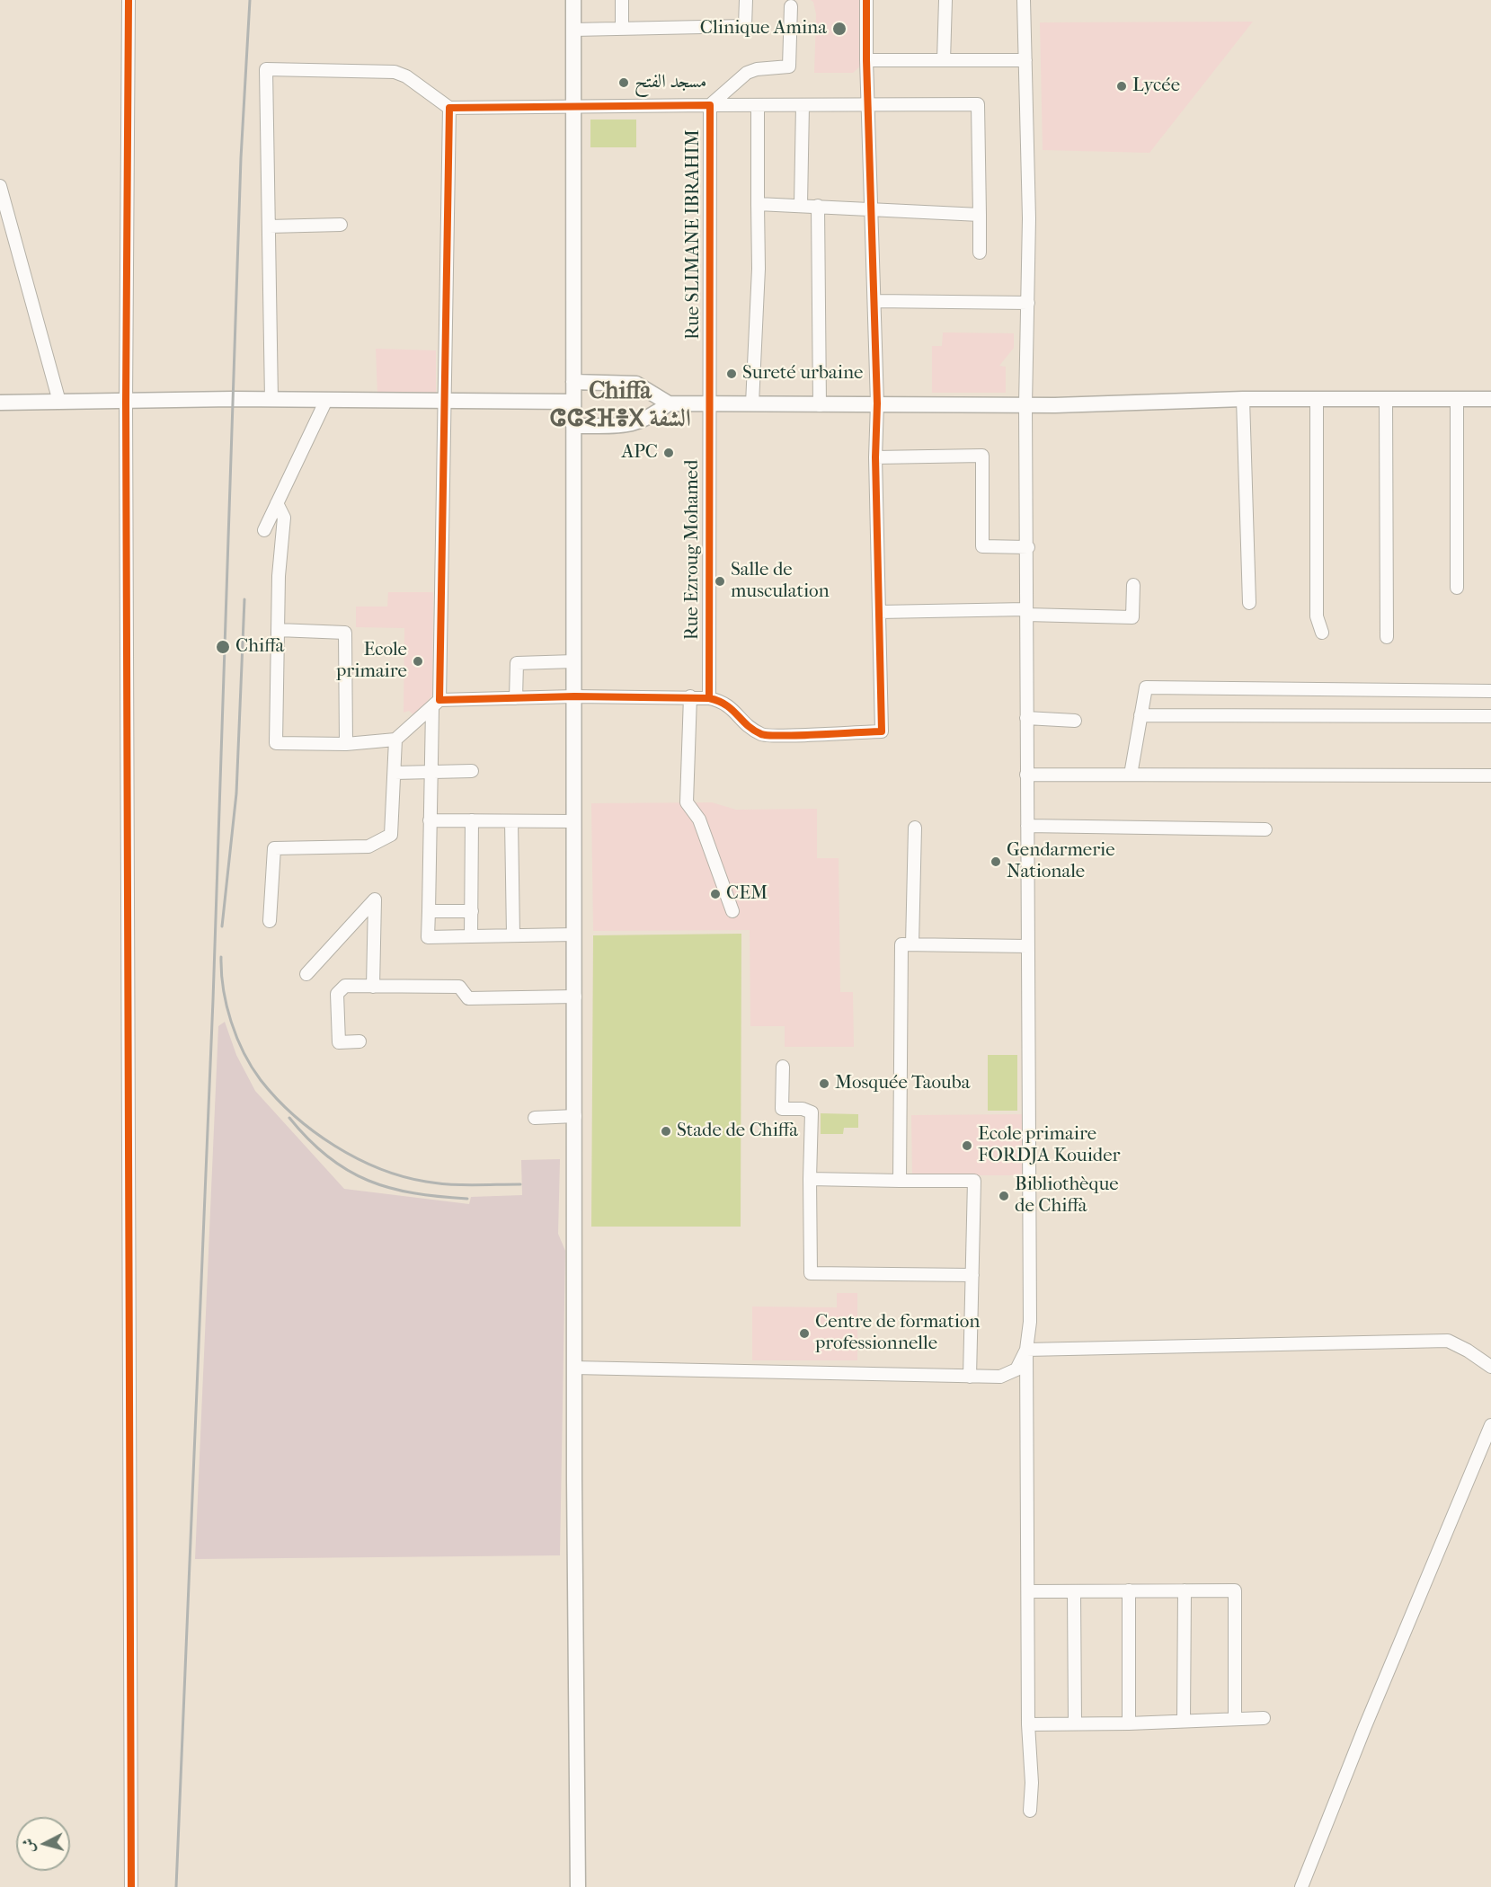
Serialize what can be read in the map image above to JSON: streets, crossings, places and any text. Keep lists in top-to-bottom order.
{
  "streets": {
    "street": ["Rue SLIMANE IBRAHIM", "Rue Ezroug Mohamed"]
  },
  "crossings": [
    ["Rue SLIMANE IBRAHIM", "Rue Ezroug Mohamed"]
  ],
  "districts": ["Chiffa ⵛⵛⵉⴼⴻⵝ الشفة"],
  "places": [
    "Clinique Amina",
    "مسجد الفتح",
    "Lycée",
    "Sureté urbaine",
    "APC",
    "Salle de musculation",
    "Chiffa",
    "Ecole primaire",
    "Gendarmerie Nationale",
    "CEM",
    "Mosquée Taouba",
    "Stade de Chiffa",
    "Ecole primaire FORDJA Kouider",
    "Bibliothèque de Chiffa",
    "Centre de formation professionnelle"
  ],
  "north": "left"
}
